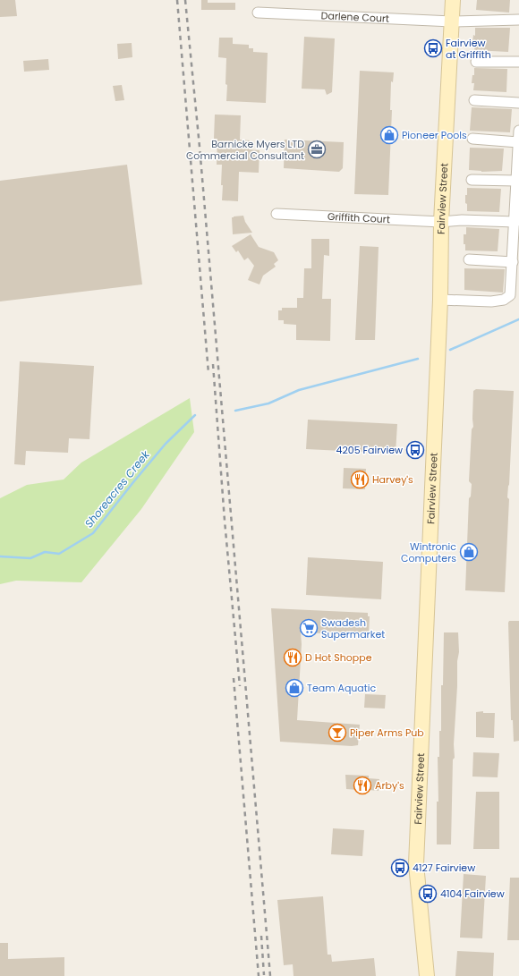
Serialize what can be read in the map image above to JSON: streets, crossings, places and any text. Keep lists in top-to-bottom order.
{
  "streets": {
    "main road": ["Fairview Street"],
    "street": ["Darlene Court", "Griffith Court"]
  },
  "crossings": [
    ["Darlene Court", "Fairview Street"],
    ["Fairview Street", "Griffith Court"]
  ],
  "water": ["Shoreacres Creek"],
  "places": {
    "bus stop": [
      "Fairview at Griffith",
      "4205 Fairview",
      "4127 Fairview",
      "4104 Fairview"
    ],
    "shop": ["Pioneer Pools", "Wintronic Computers", "Team Aquatic"],
    "office": ["Barnicke Myers LTD Commercial Consultant"],
    "restaurant": ["Harvey's", "D Hot Shoppe", "Arby's"],
    "supermarket": ["Swadesh Supermarket"],
    "bar": ["Piper Arms Pub"]
  }
}
